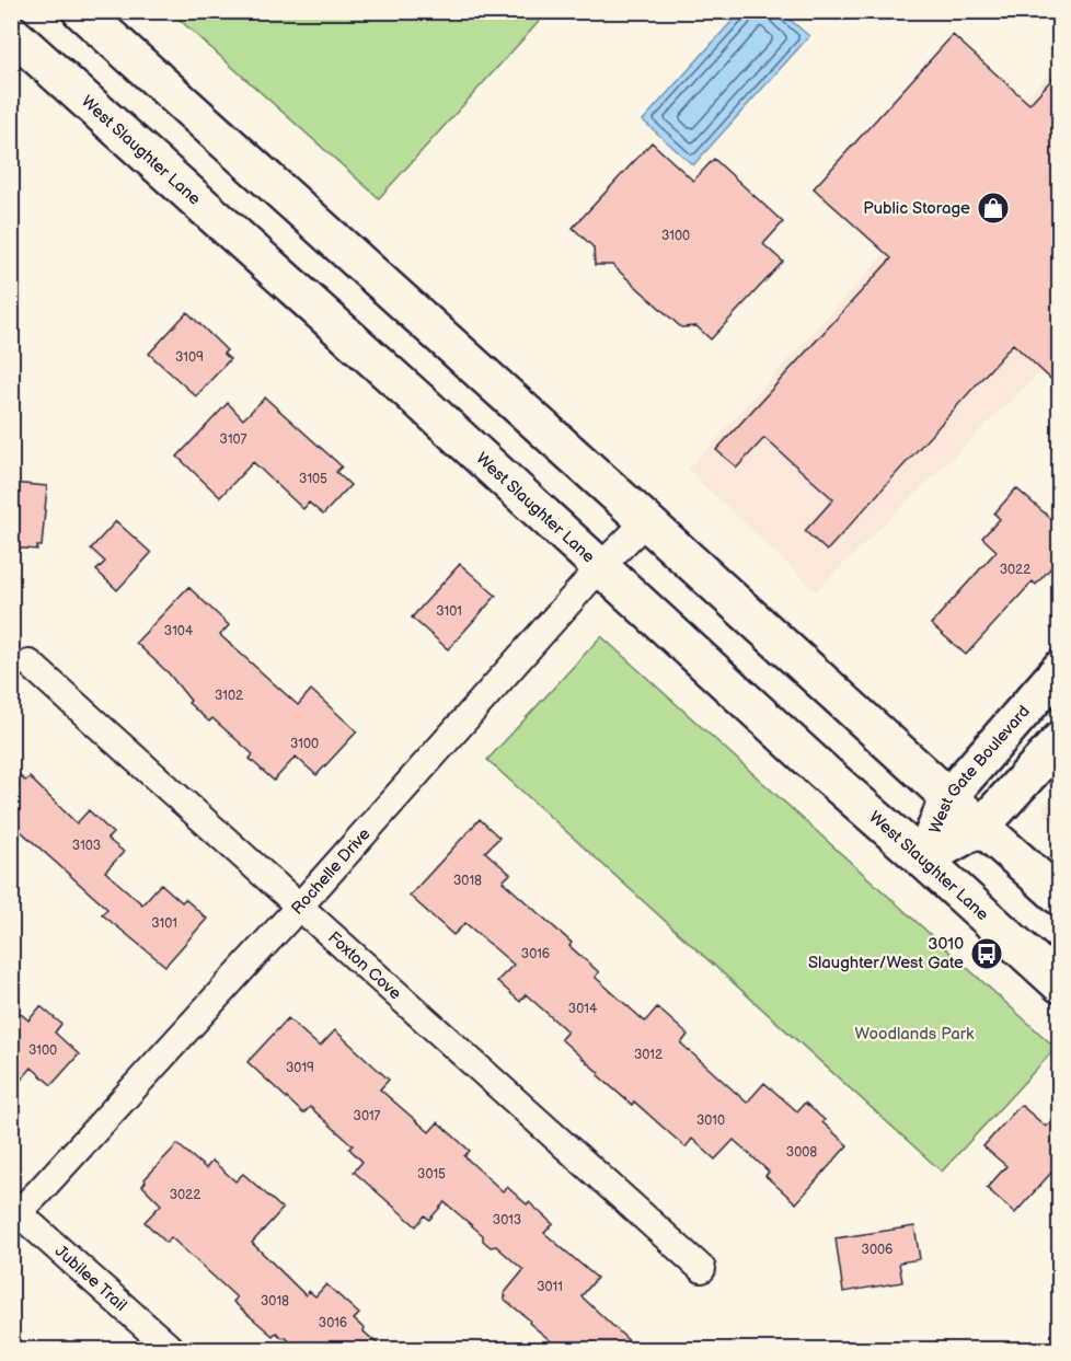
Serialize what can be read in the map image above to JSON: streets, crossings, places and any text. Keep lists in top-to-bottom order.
{
  "streets": {
    "main road": ["West Slaughter Lane", "West Gate Boulevard"],
    "street": ["Rochelle Drive", "Foxton Cove", "Jubilee Trail"]
  },
  "crossings": [
    ["West Slaughter Lane", "West Gate Boulevard"],
    ["West Slaughter Lane", "Rochelle Drive"],
    ["Rochelle Drive", "Foxton Cove"],
    ["Rochelle Drive", "Jubilee Trail"]
  ],
  "parks": ["Woodlands Park"],
  "places": {
    "shop": ["Public Storage"],
    "bus stop": ["3010 Slaughter/West Gate"]
  },
  "house_numbers": [
    "3100",
    "3109",
    "3107",
    "3105",
    "3022",
    "3101",
    "3104",
    "3102",
    "3100",
    "3103",
    "3018",
    "3101",
    "3016",
    "3014",
    "3100",
    "3012",
    "3019",
    "3017",
    "3010",
    "3008",
    "3015",
    "3022",
    "3013",
    "3006",
    "3011",
    "3018",
    "3016"
  ]
}
